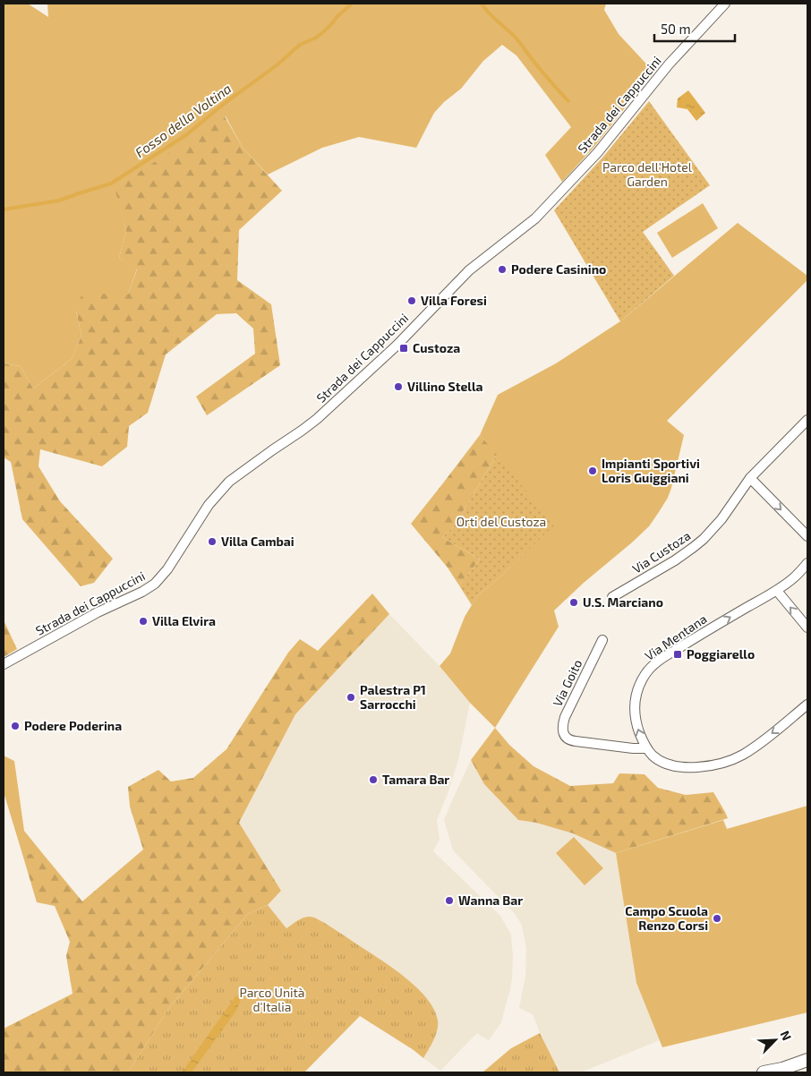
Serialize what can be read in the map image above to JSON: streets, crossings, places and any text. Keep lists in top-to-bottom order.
{
  "streets": {
    "street": [
      "Strada dei Cappuccini",
      "Via Custoza",
      "Via Mentana",
      "Via Goito"
    ]
  },
  "crossings": [
    ["Via Mentana", "Via Goito"]
  ],
  "water": ["Fosso della Voltina"],
  "parks": ["Parco dell'Hotel Garden", "Orti del Custoza", "Parco Unità d'Italia"],
  "places": {
    "other": [
      "Podere Casinino",
      "Villa Foresi",
      "Villino Stella",
      "Impianti Sportivi Loris Guiggiani",
      "Villa Cambai",
      "U.S. Marciano",
      "Villa Elvira",
      "Palestra P1 Sarrocchi",
      "Podere Poderina",
      "Tamara Bar",
      "Wanna Bar",
      "Campo Scuola Renzo Corsi"
    ],
    "transit": ["Custoza", "Poggiarello"]
  },
  "scale_bar": "50 m",
  "north": "top right"
}
